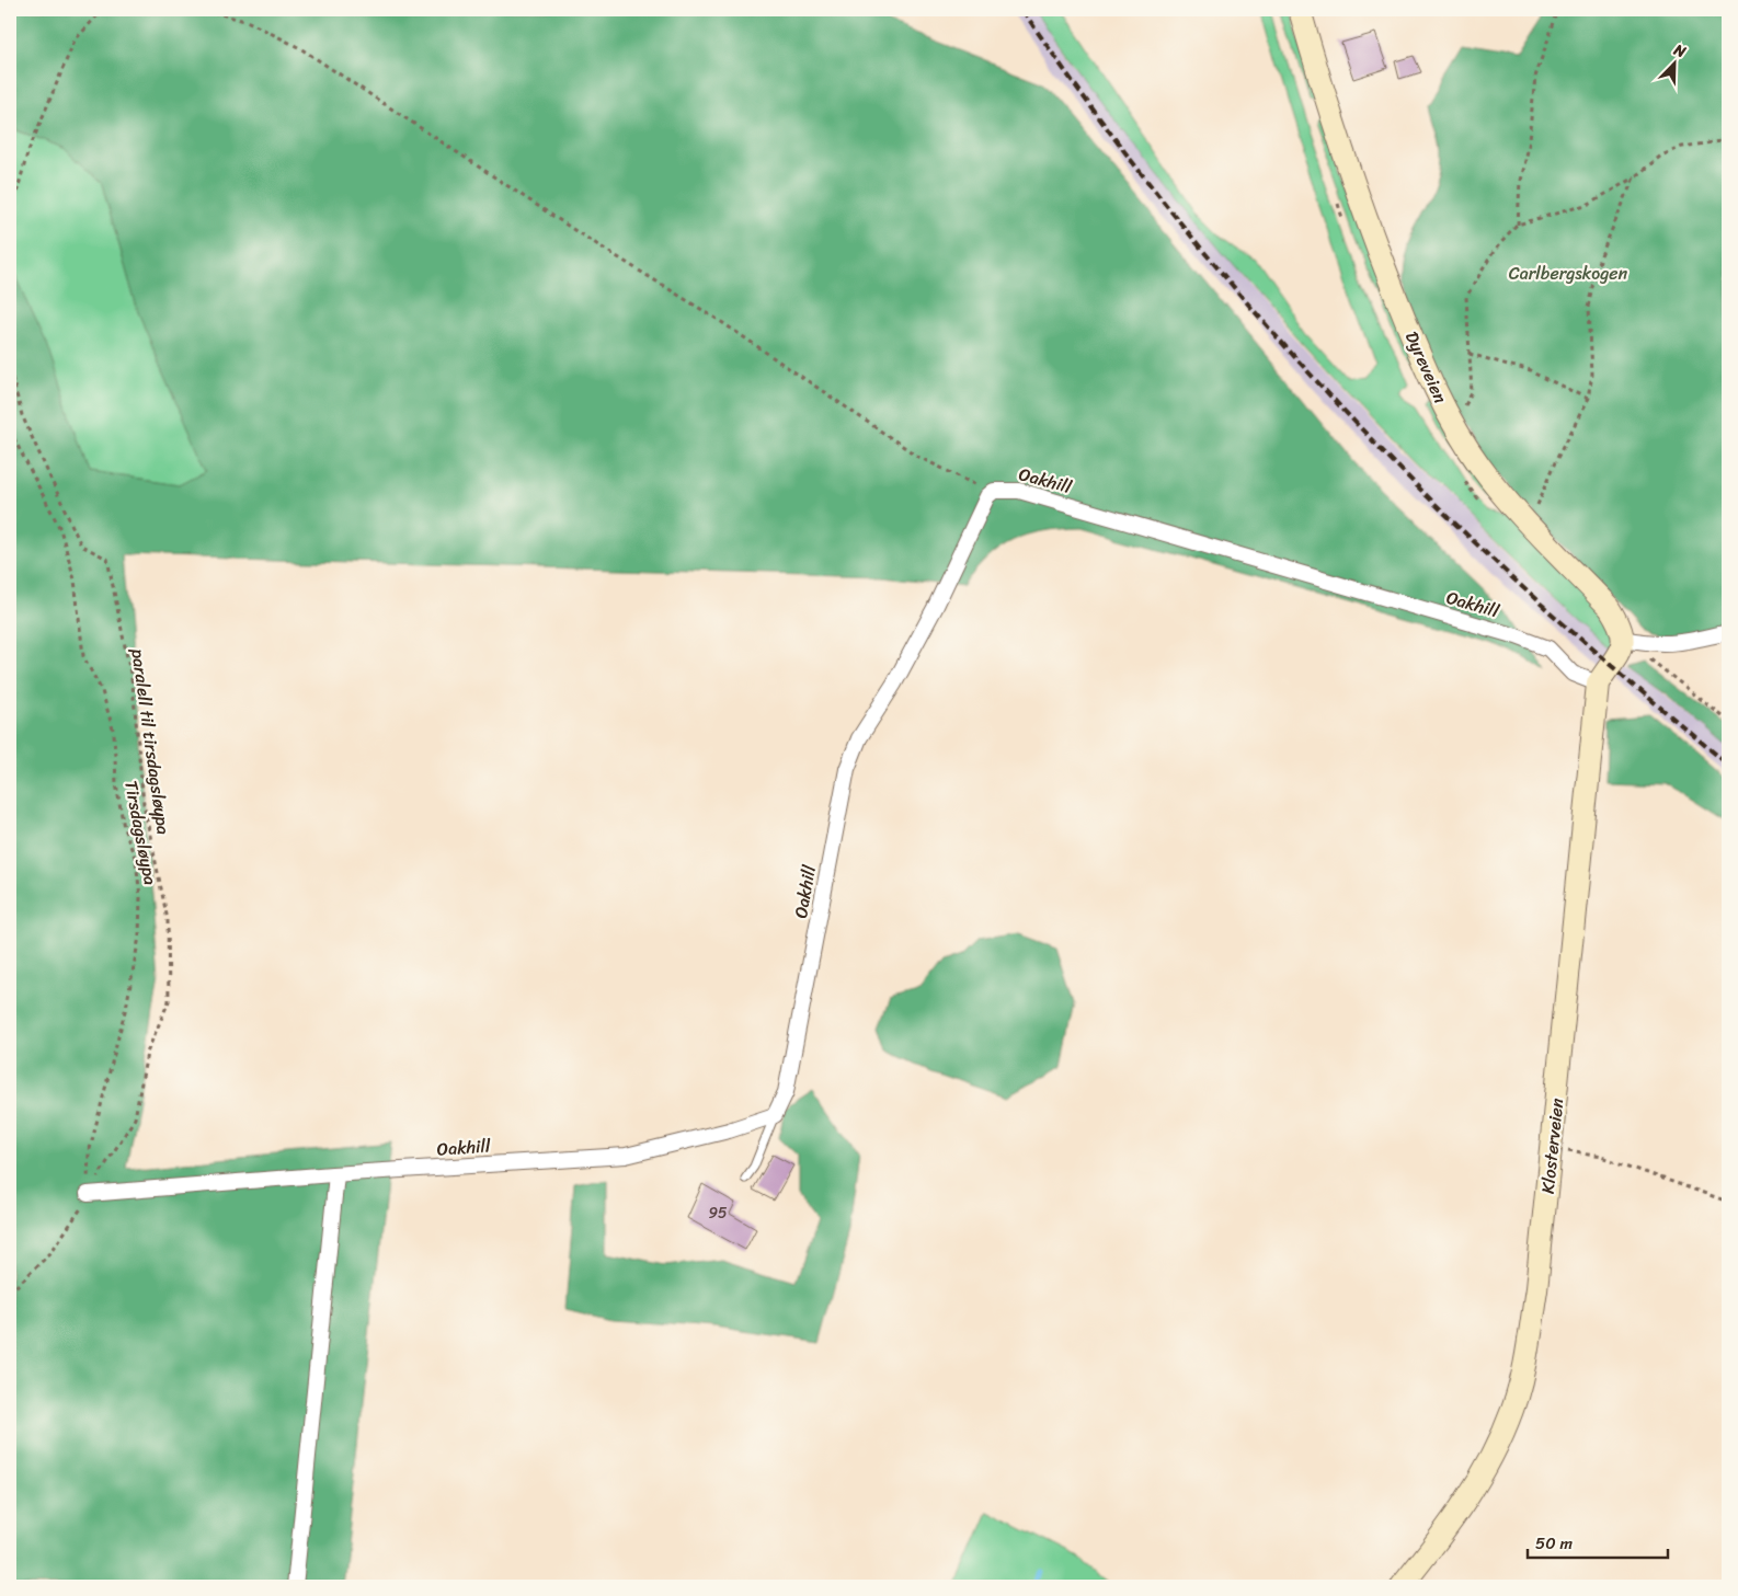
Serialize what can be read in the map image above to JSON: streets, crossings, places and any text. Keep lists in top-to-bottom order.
{
  "streets": {
    "main road": ["Dyreveien", "Klosterveien"],
    "street": ["Oakhill"],
    "path": ["paralell til tirsdagsløypa", "Tirsdagsløypa"]
  },
  "crossings": [
    ["Oakhill", "paralell til tirsdagsløypa"],
    ["Oakhill", "Tirsdagsløypa"],
    ["Oakhill", "Klosterveien"],
    ["paralell til tirsdagsløypa", "Tirsdagsløypa"]
  ],
  "parks": ["Carlbergskogen"],
  "house_numbers": ["95"],
  "scale_bar": "50 m",
  "north": "top right"
}
